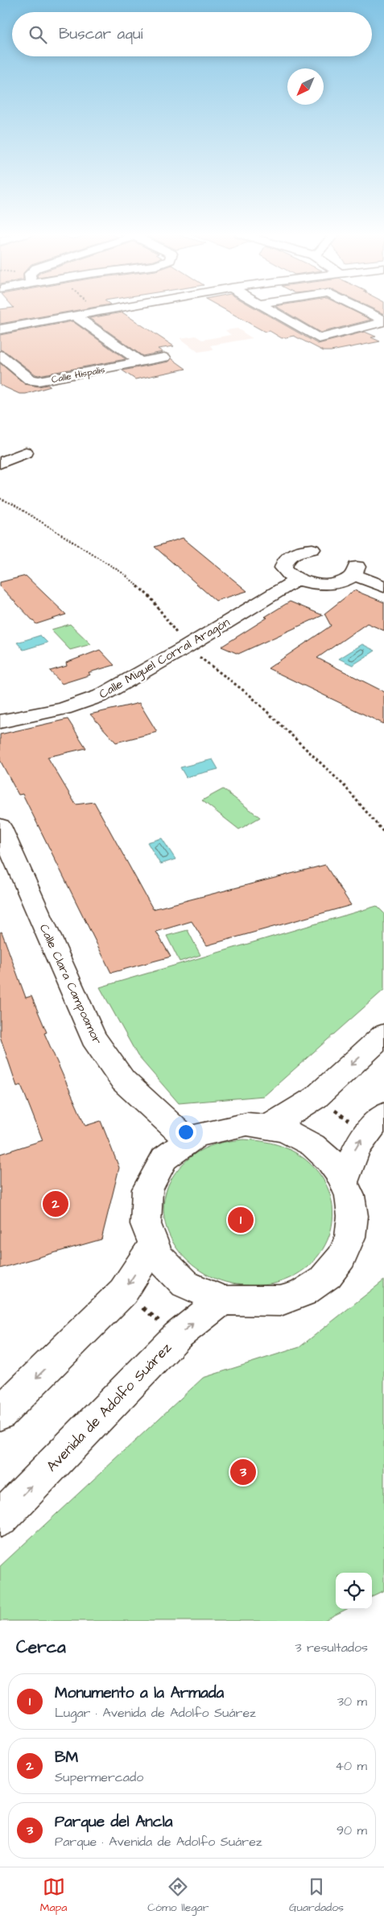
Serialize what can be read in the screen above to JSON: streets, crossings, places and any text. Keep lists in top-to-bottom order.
{
  "streets": {
    "street": [
      "Calle Hispalis",
      "Calle Miguel Corral Aragón",
      "Calle Clara Campoamor",
      "Avenida de Adolfo Suárez"
    ]
  },
  "north": "bottom left",
  "page": {
    "search": "Buscar aquí",
    "pins": ["2", "1", "3"],
    "heading": ["Cerca", "3 resultados"],
    "list": [
      {
        "mark": "1",
        "name": "Monumento a la Armada",
        "note": "Lugar · Avenida de Adolfo Suárez",
        "value": "30 m"
      },
      {
        "mark": "2",
        "name": "BM",
        "note": "Supermercado",
        "value": "40 m"
      },
      {
        "mark": "3",
        "name": "Parque del Ancla",
        "note": "Parque · Avenida de Adolfo Suárez",
        "value": "90 m"
      }
    ],
    "nav": ["Mapa", "Cómo llegar", "Guardados"]
  }
}
